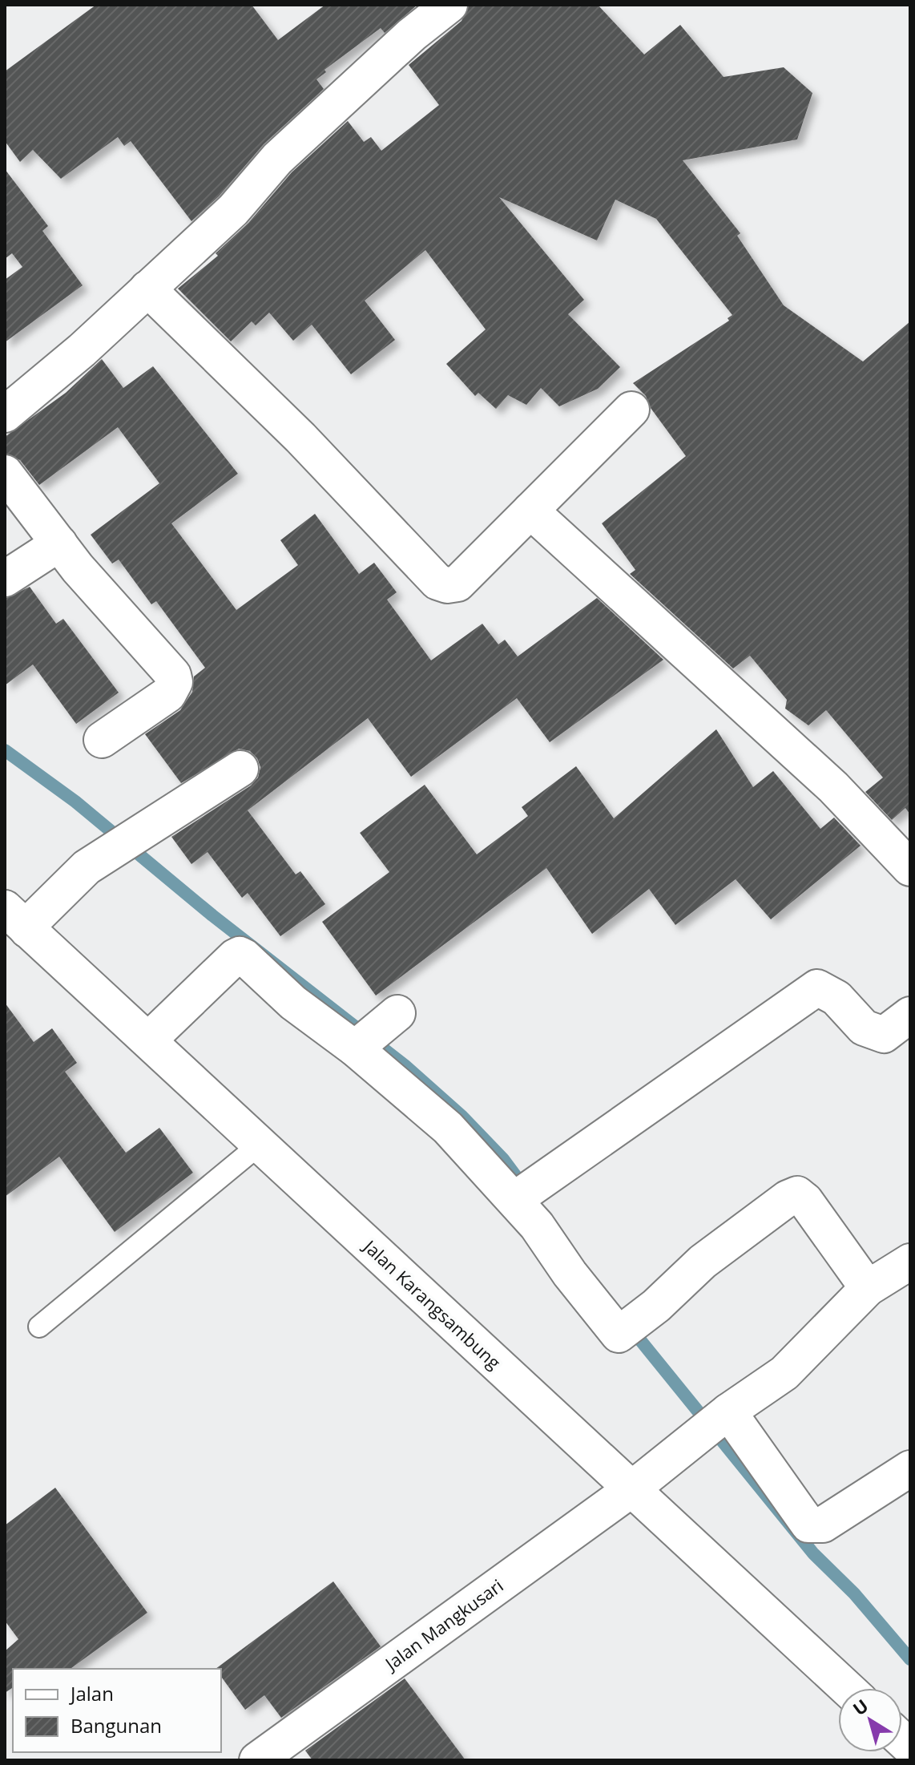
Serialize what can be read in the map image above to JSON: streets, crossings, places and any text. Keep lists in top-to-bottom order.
{
  "streets": {
    "street": ["Jalan Karangsambung", "Jalan Mangkusari"]
  },
  "crossings": [
    ["Jalan Karangsambung", "Jalan Mangkusari"]
  ],
  "legend": ["Jalan", "Bangunan"],
  "north": "top left"
}
